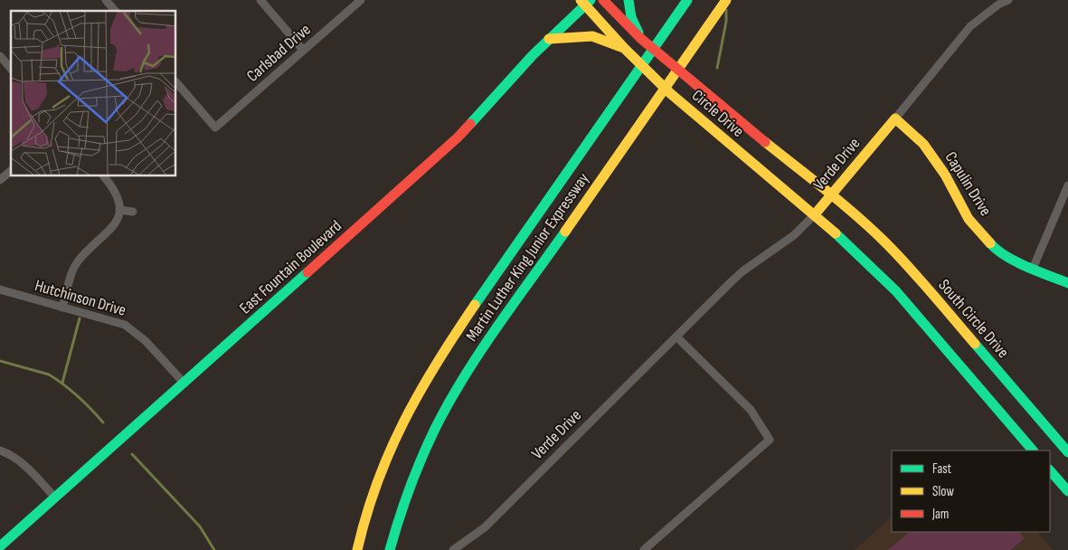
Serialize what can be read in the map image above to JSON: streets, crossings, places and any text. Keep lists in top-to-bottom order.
{
  "streets": {
    "main road": [
      "Circle Drive",
      "Verde Drive",
      "Capulin Drive",
      "Martin Luther King Junior Expressway",
      "East Fountain Boulevard",
      "South Circle Drive"
    ],
    "street": ["Carlsbad Drive", "Hutchinson Drive"]
  },
  "crossings": [
    ["Circle Drive", "Verde Drive"],
    ["Circle Drive", "East Fountain Boulevard"],
    ["Circle Drive", "South Circle Drive"],
    ["Verde Drive", "Capulin Drive"],
    ["East Fountain Boulevard", "Hutchinson Drive"]
  ],
  "legend": ["Fast", "Slow", "Jam"]
}
